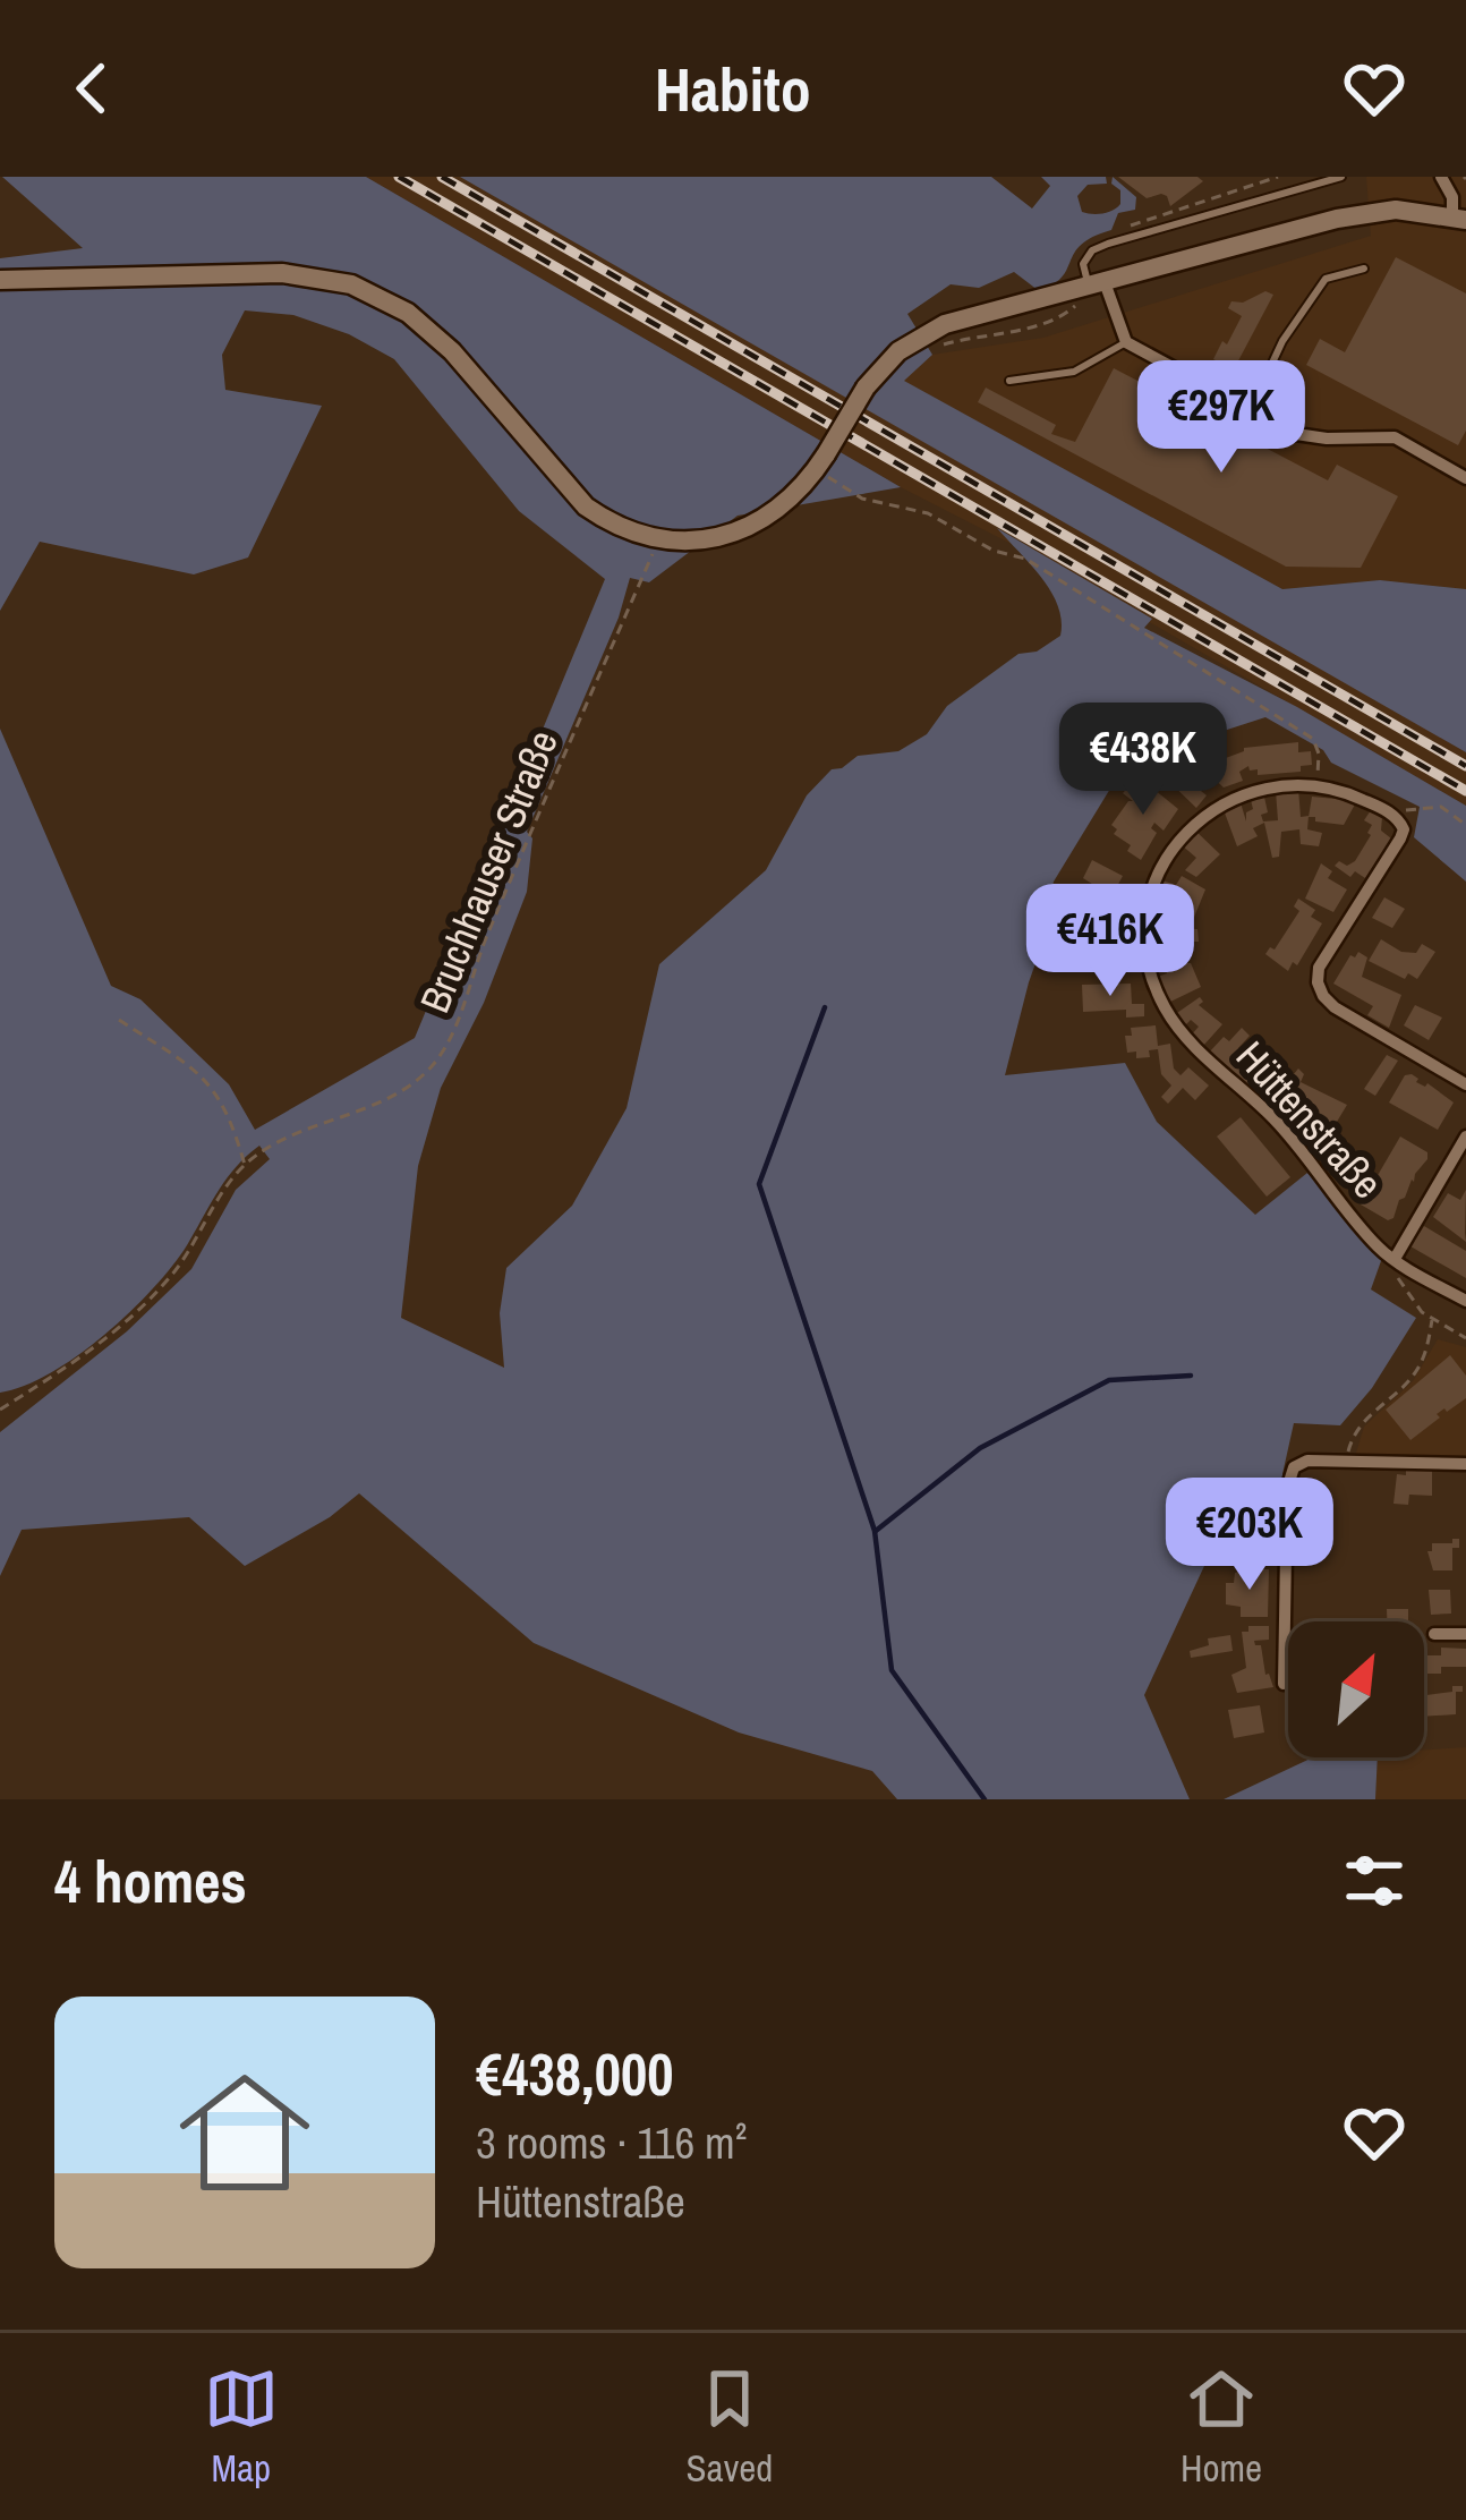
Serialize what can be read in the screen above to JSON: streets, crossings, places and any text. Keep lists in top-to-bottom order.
{
  "streets": {
    "street": ["Hüttenstraße"],
    "path": ["Bruchhauser Straße"]
  },
  "north": "top right",
  "page": {
    "header": "Habito",
    "price": [
      "€297K",
      "€438K",
      "€416K",
      "€203K"
    ],
    "heading": "4 homes",
    "list": [
      {
        "name": "€438,000",
        "note": "3 rooms · 116 m² · Hüttenstraße"
      }
    ],
    "tabs": ["Map", "Saved", "Home"]
  }
}
